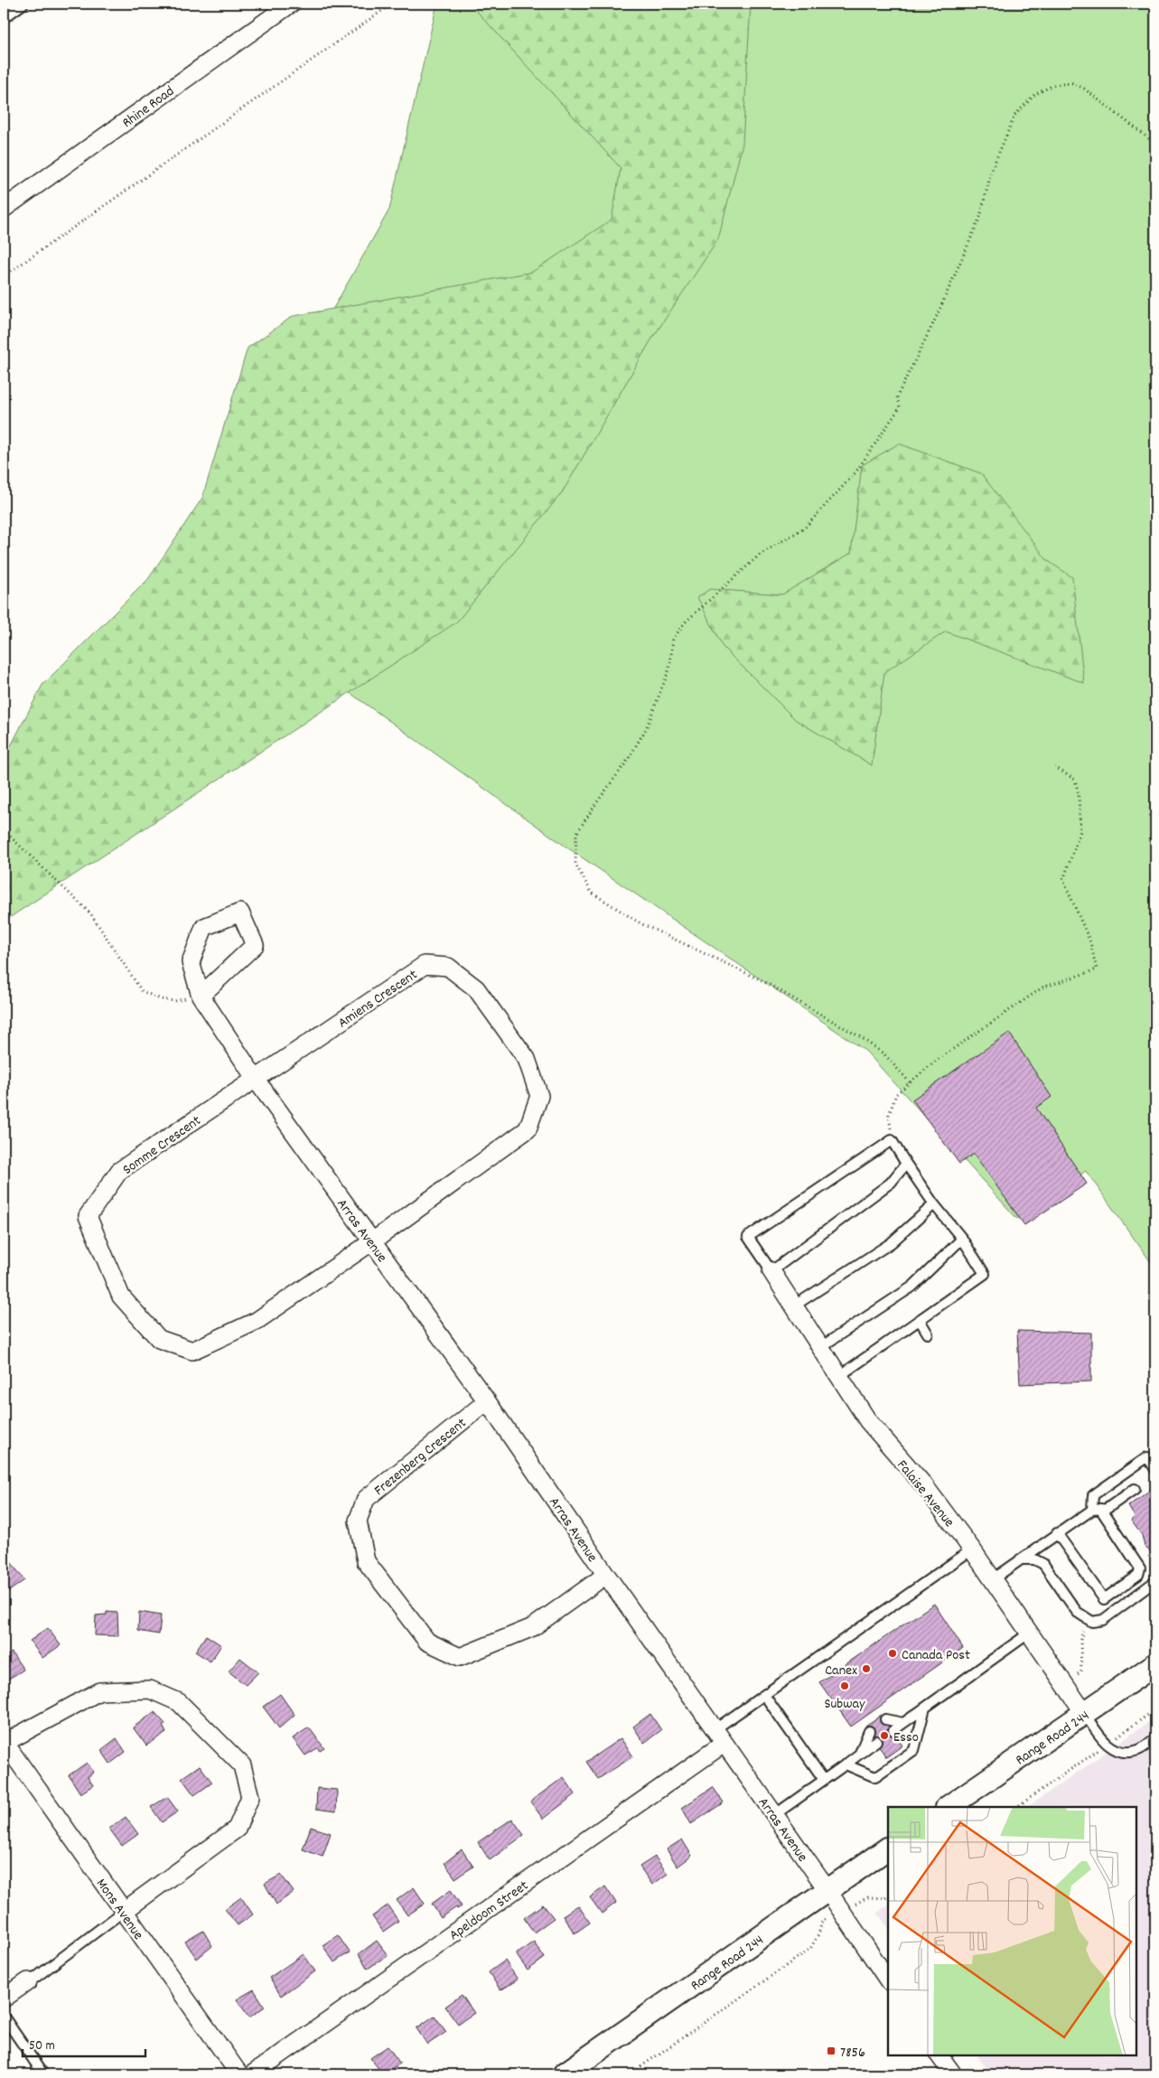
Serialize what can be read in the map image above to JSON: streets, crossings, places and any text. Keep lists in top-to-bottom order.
{
  "streets": {
    "street": [
      "Rhine Road",
      "Amiens Crescent",
      "Somme Crescent",
      "Arras Avenue",
      "Frezenberg Crescent",
      "Falaise Avenue",
      "Range Road 244",
      "Mons Avenue",
      "Apeldoom Street"
    ]
  },
  "crossings": [
    ["Amiens Crescent", "Somme Crescent"],
    ["Amiens Crescent", "Arras Avenue"],
    ["Somme Crescent", "Arras Avenue"],
    ["Arras Avenue", "Frezenberg Crescent"],
    ["Arras Avenue", "Range Road 244"],
    ["Arras Avenue", "Apeldoom Street"],
    ["Falaise Avenue", "Range Road 244"]
  ],
  "places": {
    "other": [
      "Canada Post",
      "Canex",
      "Subway",
      "Esso"
    ],
    "transit": ["7856"]
  },
  "scale_bar": "50 m"
}
